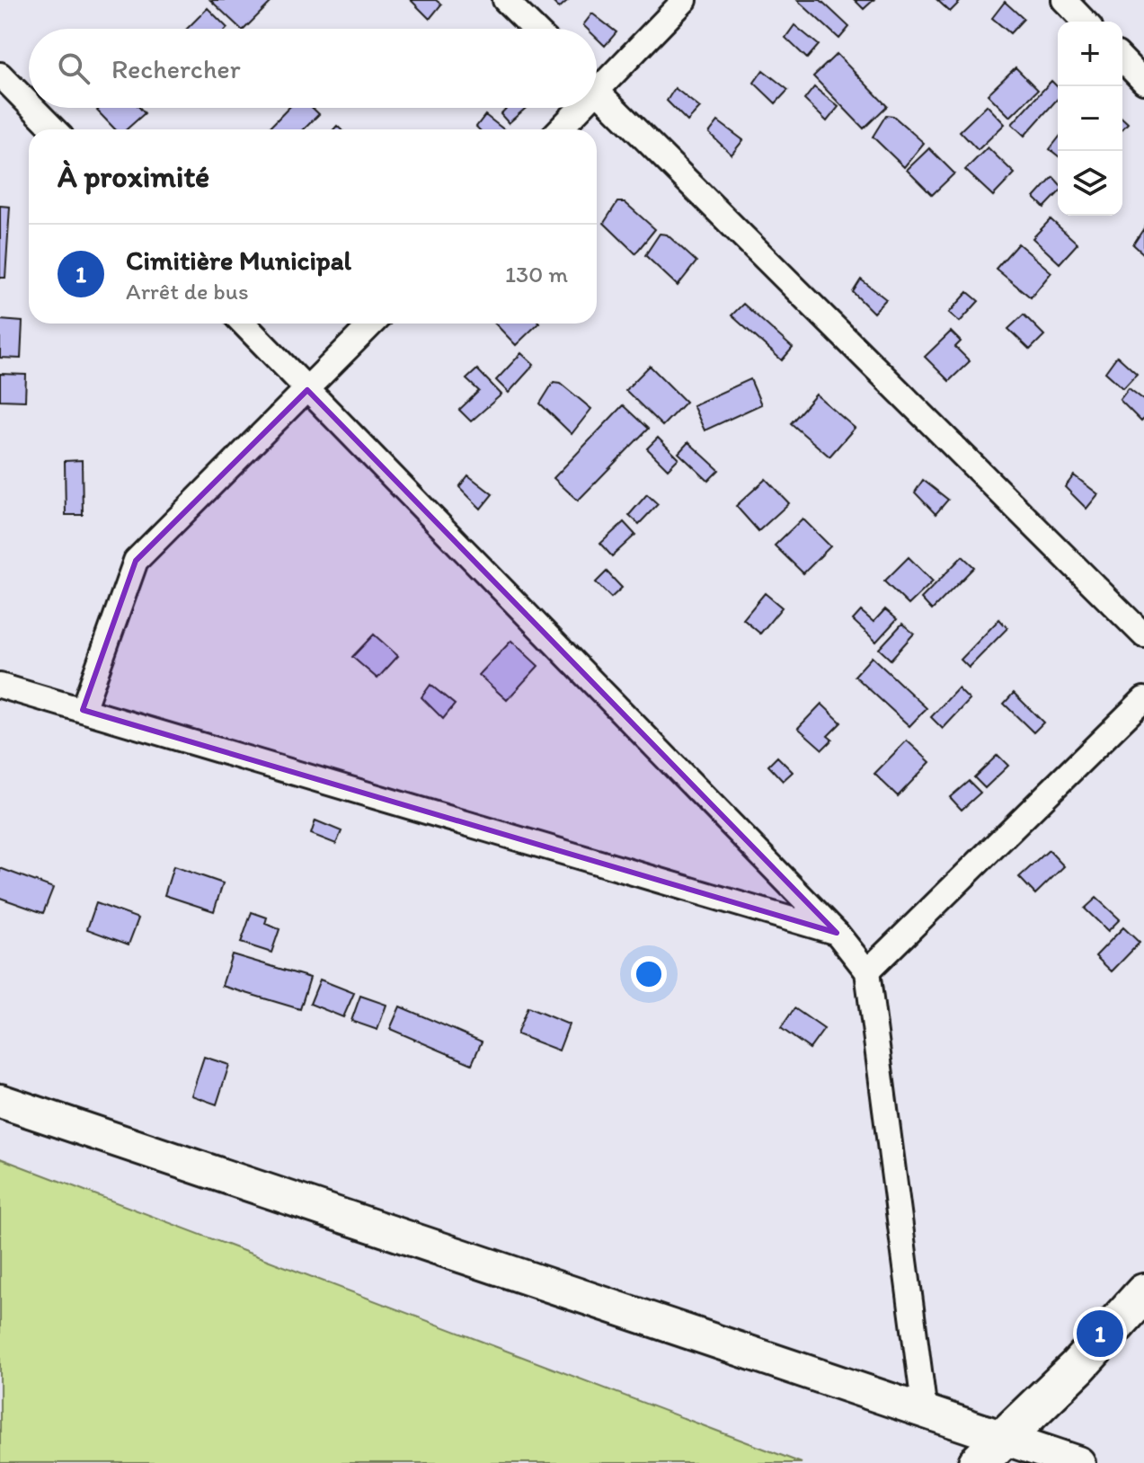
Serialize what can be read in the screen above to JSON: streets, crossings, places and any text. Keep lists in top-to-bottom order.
{
  "page": {
    "map_buttons": ["+", "−"],
    "search": "Rechercher",
    "heading": "À proximité",
    "list": [
      {
        "mark": "1",
        "name": "Cimitière Municipal",
        "note": "Arrêt de bus",
        "value": "130 m"
      }
    ],
    "pins": "1"
  }
}
